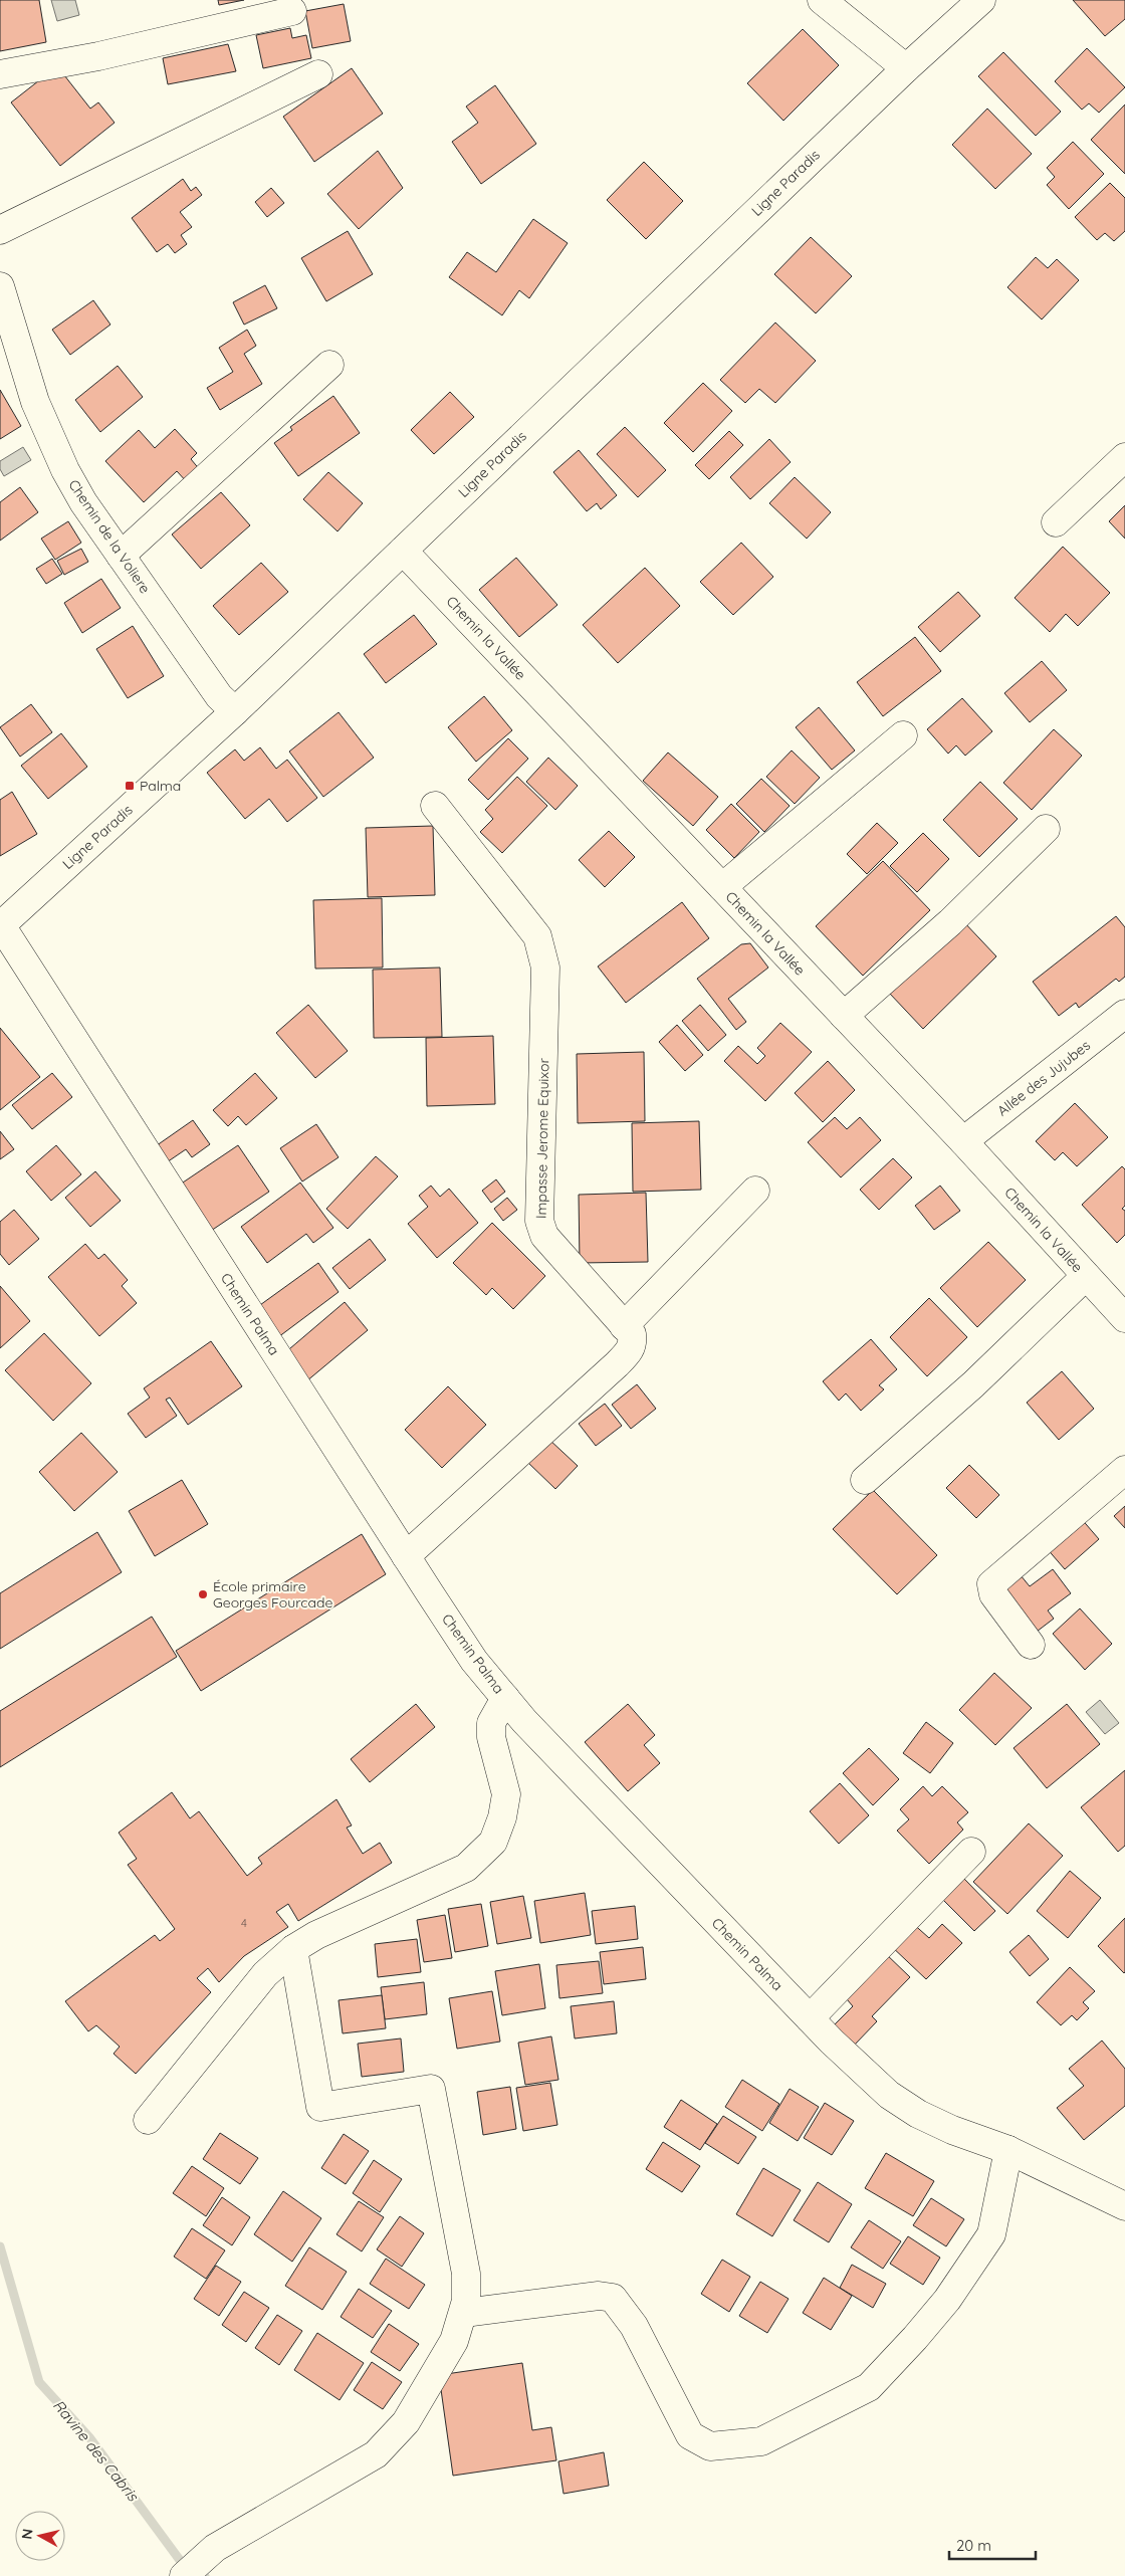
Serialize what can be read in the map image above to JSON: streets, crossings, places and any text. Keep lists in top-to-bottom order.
{
  "streets": {
    "street": [
      "Ligne Paradis",
      "Chemin de la Voliere",
      "Chemin la Vallée",
      "Allée des Jujubes",
      "Impasse Jerome Equixor",
      "Chemin Palma"
    ]
  },
  "crossings": [
    ["Ligne Paradis", "Chemin de la Voliere"],
    ["Ligne Paradis", "Chemin la Vallée"],
    ["Ligne Paradis", "Chemin Palma"],
    ["Chemin la Vallée", "Allée des Jujubes"],
    ["Impasse Jerome Equixor", "Chemin Palma"]
  ],
  "water": ["Ravine des Cabris"],
  "places": {
    "transit": ["Palma"],
    "other": ["École primaire Georges Fourcade"]
  },
  "house_numbers": ["4"],
  "scale_bar": "20 m",
  "north": "left"
}
